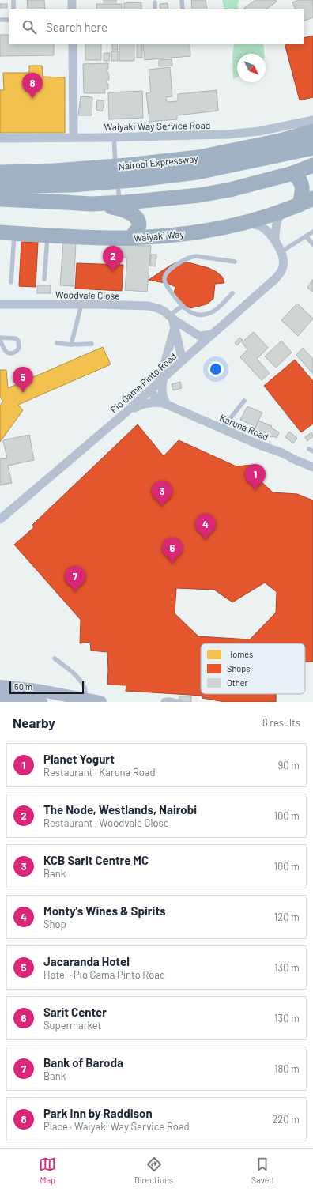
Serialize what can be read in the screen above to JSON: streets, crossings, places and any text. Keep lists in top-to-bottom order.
{
  "streets": {
    "highway": ["Nairobi Expressway", "Waiyaki Way"],
    "street": [
      "Waiyaki Way Service Road",
      "Woodvale Close",
      "Pio Gama Pinto Road",
      "Karuna Road"
    ]
  },
  "crossings": [
    ["Waiyaki Way", "Pio Gama Pinto Road"],
    ["Woodvale Close", "Pio Gama Pinto Road"],
    ["Pio Gama Pinto Road", "Karuna Road"]
  ],
  "legend": ["Homes", "Shops", "Other"],
  "scale_bar": "50 m",
  "north": "bottom right",
  "page": {
    "search": "Search here",
    "pins": [
      "8",
      "2",
      "5",
      "1",
      "3",
      "4",
      "6",
      "7"
    ],
    "scale": "50 m",
    "heading": ["Nearby", "8 results"],
    "list": [
      {
        "mark": "1",
        "name": "Planet Yogurt",
        "note": "Restaurant · Karuna Road",
        "value": "90 m"
      },
      {
        "mark": "2",
        "name": "The Node, Westlands, Nairobi",
        "note": "Restaurant · Woodvale Close",
        "value": "100 m"
      },
      {
        "mark": "3",
        "name": "KCB Sarit Centre MC",
        "note": "Bank",
        "value": "100 m"
      },
      {
        "mark": "4",
        "name": "Monty's Wines & Spirits",
        "note": "Shop",
        "value": "120 m"
      },
      {
        "mark": "5",
        "name": "Jacaranda Hotel",
        "note": "Hotel · Pio Gama Pinto Road",
        "value": "130 m"
      },
      {
        "mark": "6",
        "name": "Sarit Center",
        "note": "Supermarket",
        "value": "130 m"
      },
      {
        "mark": "7",
        "name": "Bank of Baroda",
        "note": "Bank",
        "value": "180 m"
      },
      {
        "mark": "8",
        "name": "Park Inn by Raddison",
        "note": "Place · Waiyaki Way Service Road",
        "value": "220 m"
      }
    ],
    "nav": ["Map", "Directions", "Saved"]
  }
}
